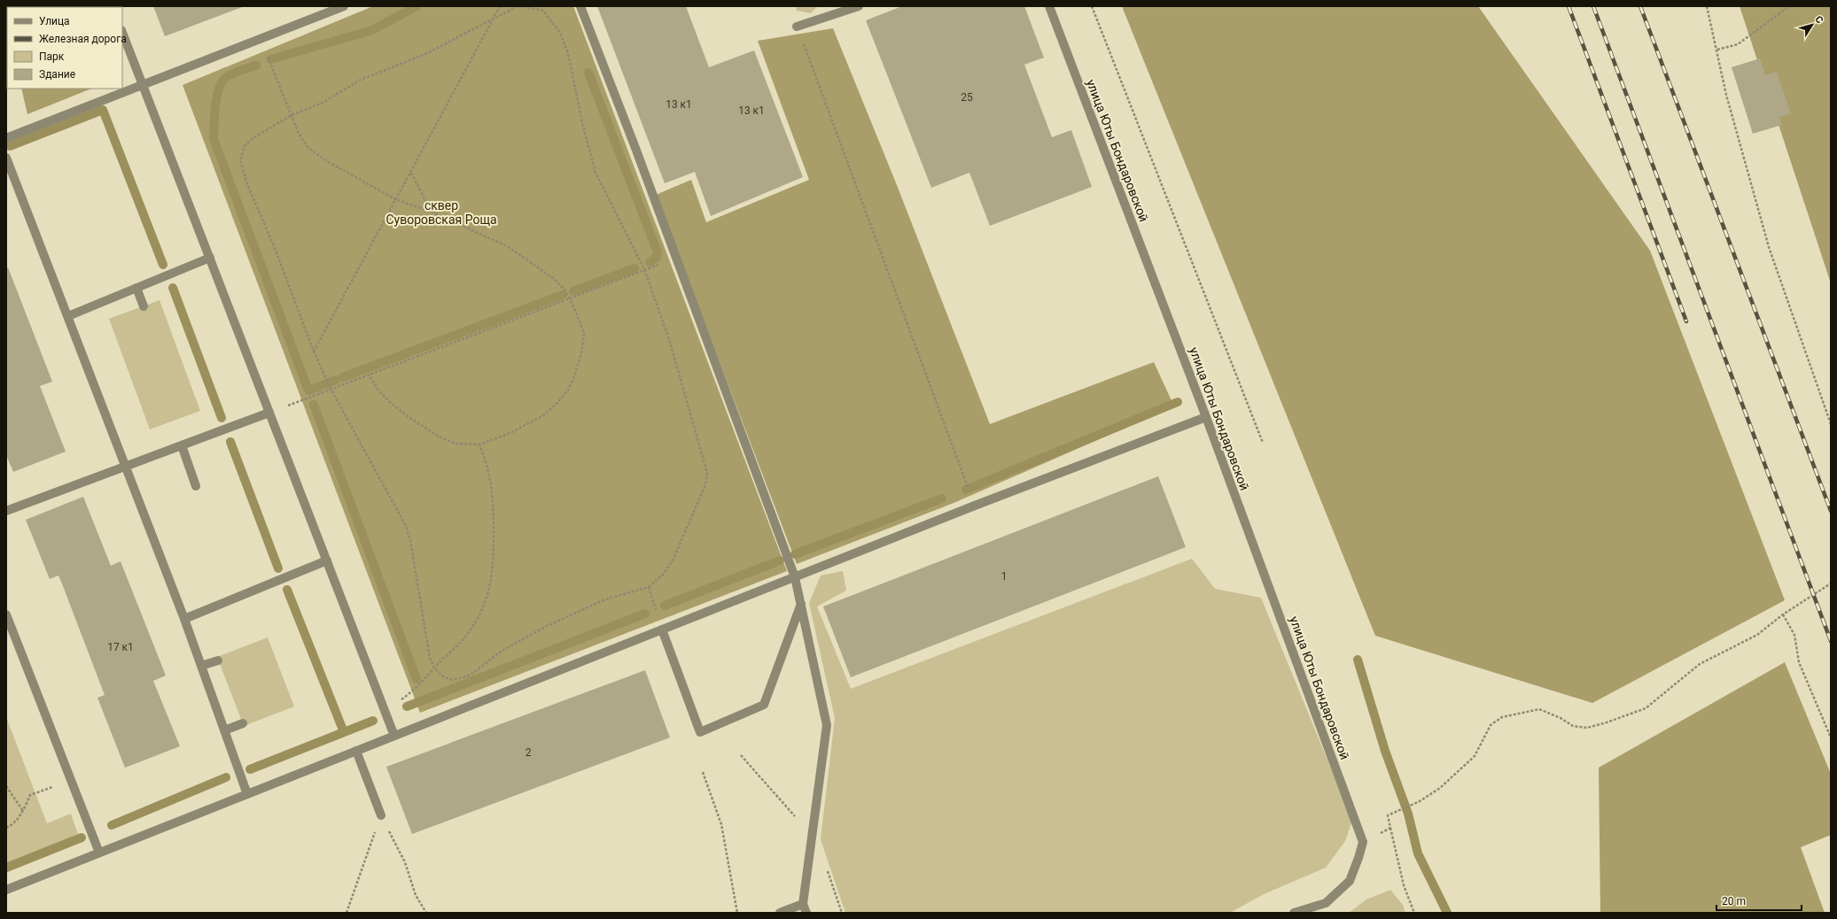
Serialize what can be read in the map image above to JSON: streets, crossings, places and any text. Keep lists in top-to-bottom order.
{
  "streets": {
    "street": ["улица Юты Бондаровской"]
  },
  "parks": ["сквер Суворовская Роща"],
  "house_numbers": [
    "25",
    "13 к1",
    "13 к1",
    "1",
    "17 к1",
    "2"
  ],
  "legend": [
    "Улица",
    "Железная дорога",
    "Парк",
    "Здание"
  ],
  "scale_bar": "20 m",
  "north": "top right"
}
